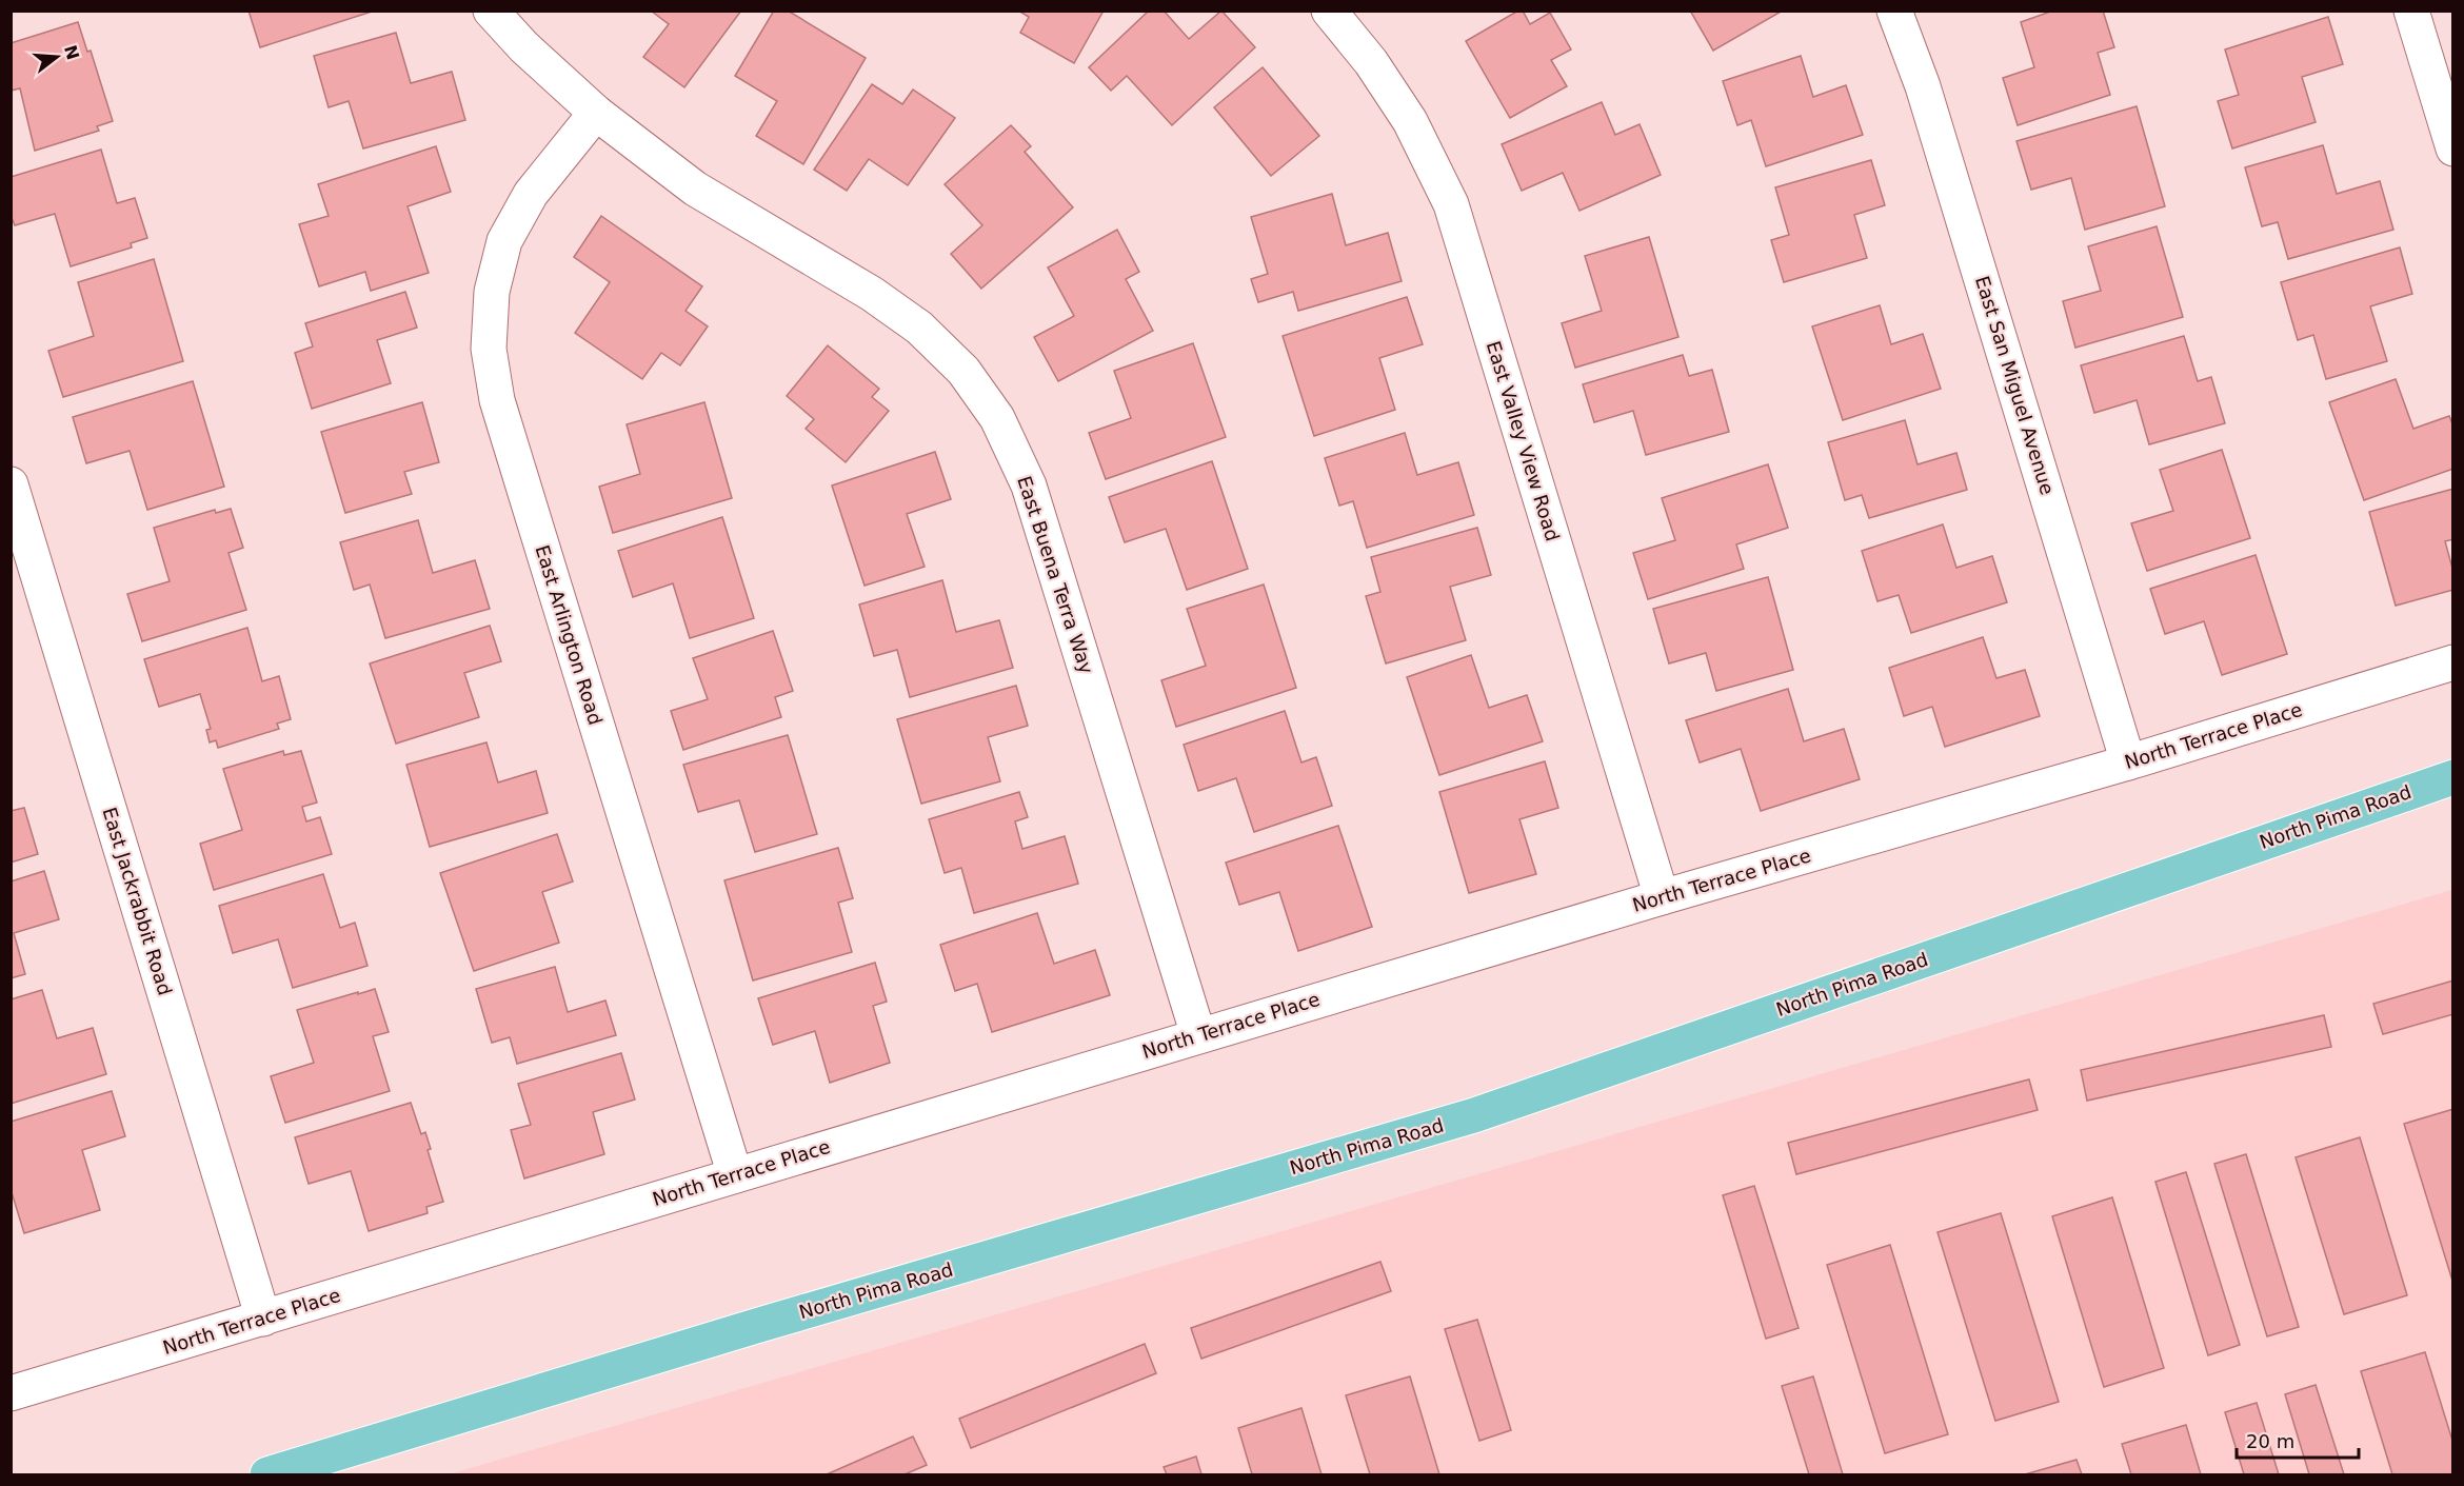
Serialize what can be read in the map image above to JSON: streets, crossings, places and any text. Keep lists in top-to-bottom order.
{
  "streets": {
    "main road": ["North Pima Road"],
    "street": [
      "East San Miguel Avenue",
      "East Valley View Road",
      "East Buena Terra Way",
      "East Arlington Road",
      "North Terrace Place",
      "East Jackrabbit Road"
    ]
  },
  "crossings": [
    ["East San Miguel Avenue", "North Terrace Place"],
    ["East Valley View Road", "North Terrace Place"],
    ["East Buena Terra Way", "East Arlington Road"],
    ["East Buena Terra Way", "North Terrace Place"],
    ["East Arlington Road", "North Terrace Place"],
    ["North Terrace Place", "East Jackrabbit Road"]
  ],
  "scale_bar": "20 m",
  "north": "right"
}
